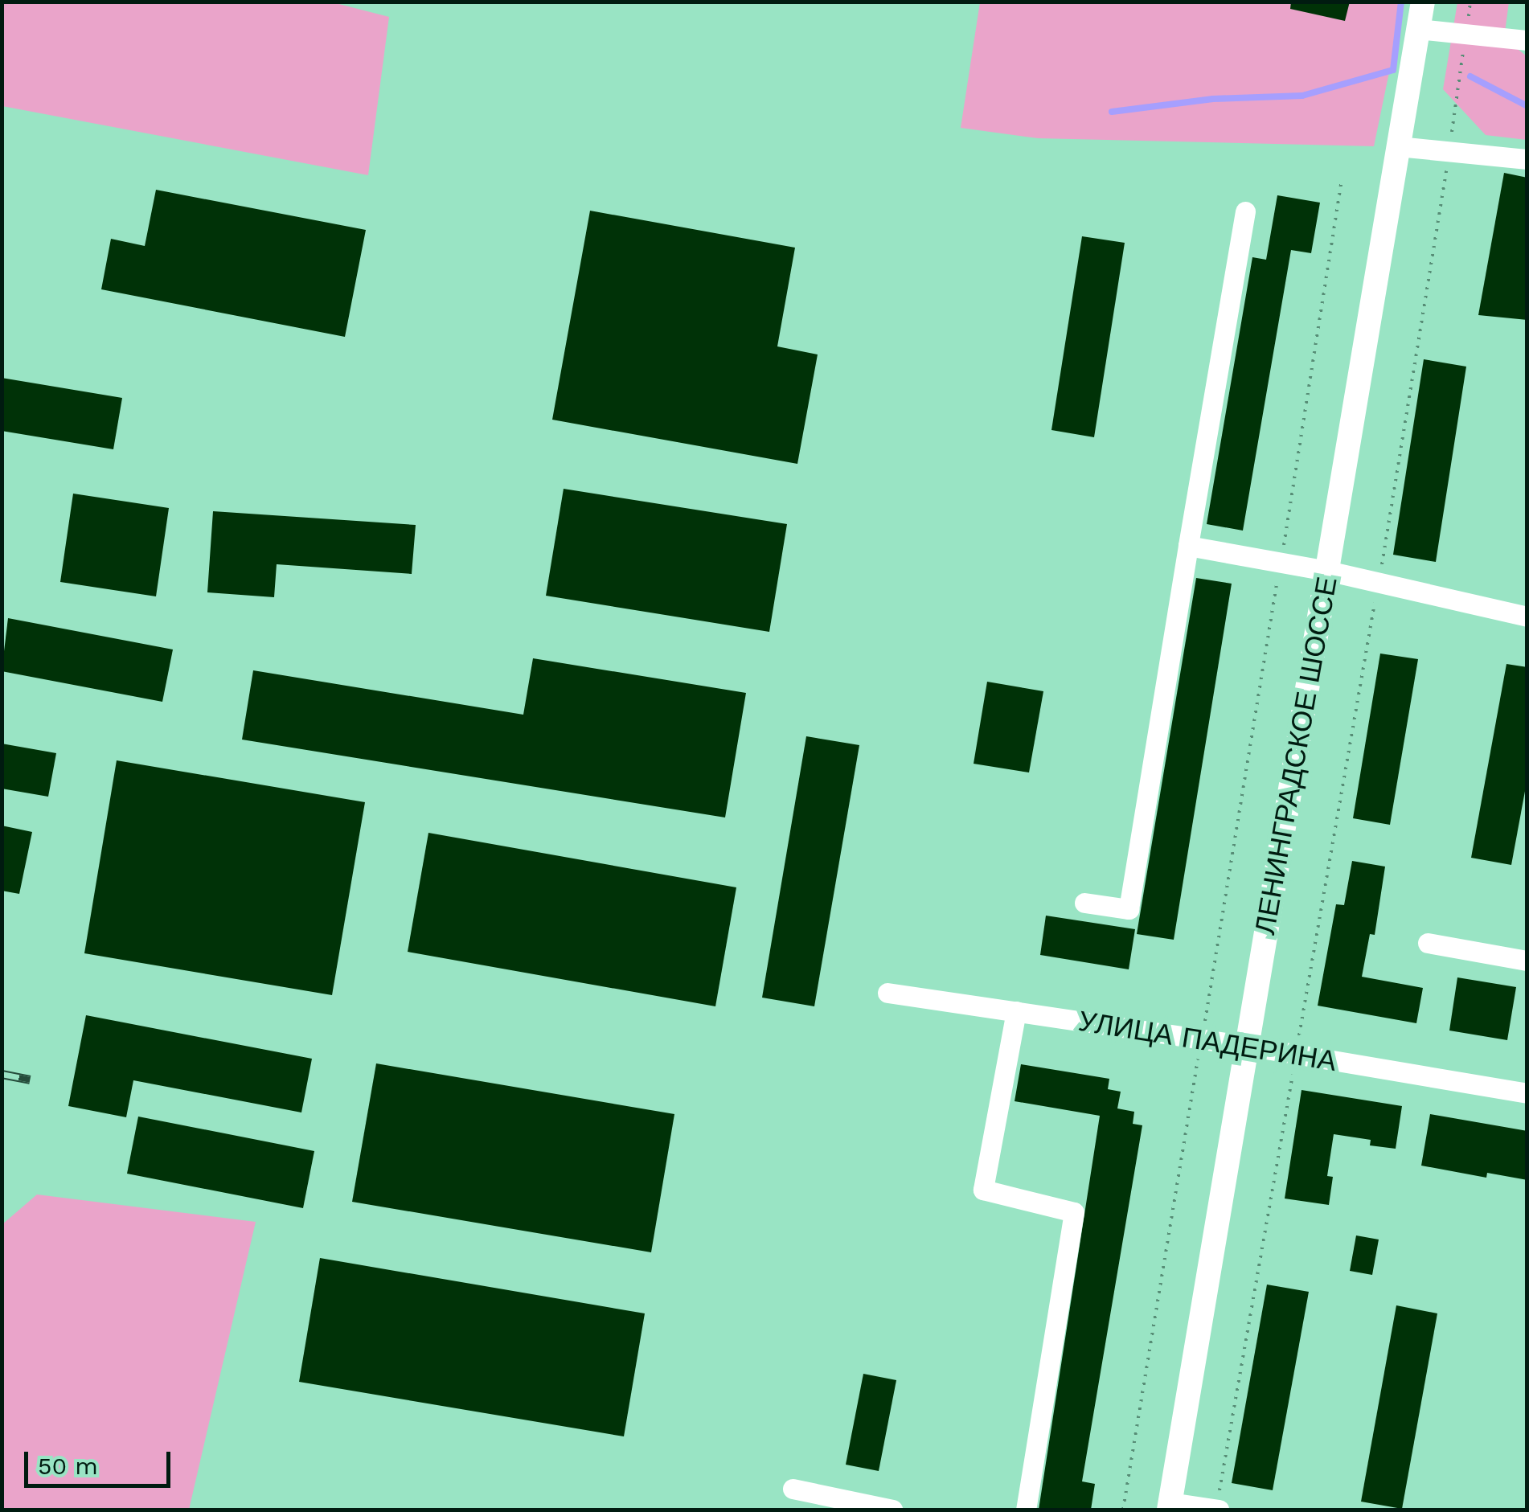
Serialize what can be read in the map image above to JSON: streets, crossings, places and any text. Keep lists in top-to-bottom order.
{
  "streets": {
    "main road": ["ЛЕНИНГРАДСКОЕ ШОССЕ"],
    "street": ["УЛИЦА ПАДЕРИНА"]
  },
  "crossings": [
    ["ЛЕНИНГРАДСКОЕ ШОССЕ", "УЛИЦА ПАДЕРИНА"]
  ],
  "scale_bar": "50 m"
}
